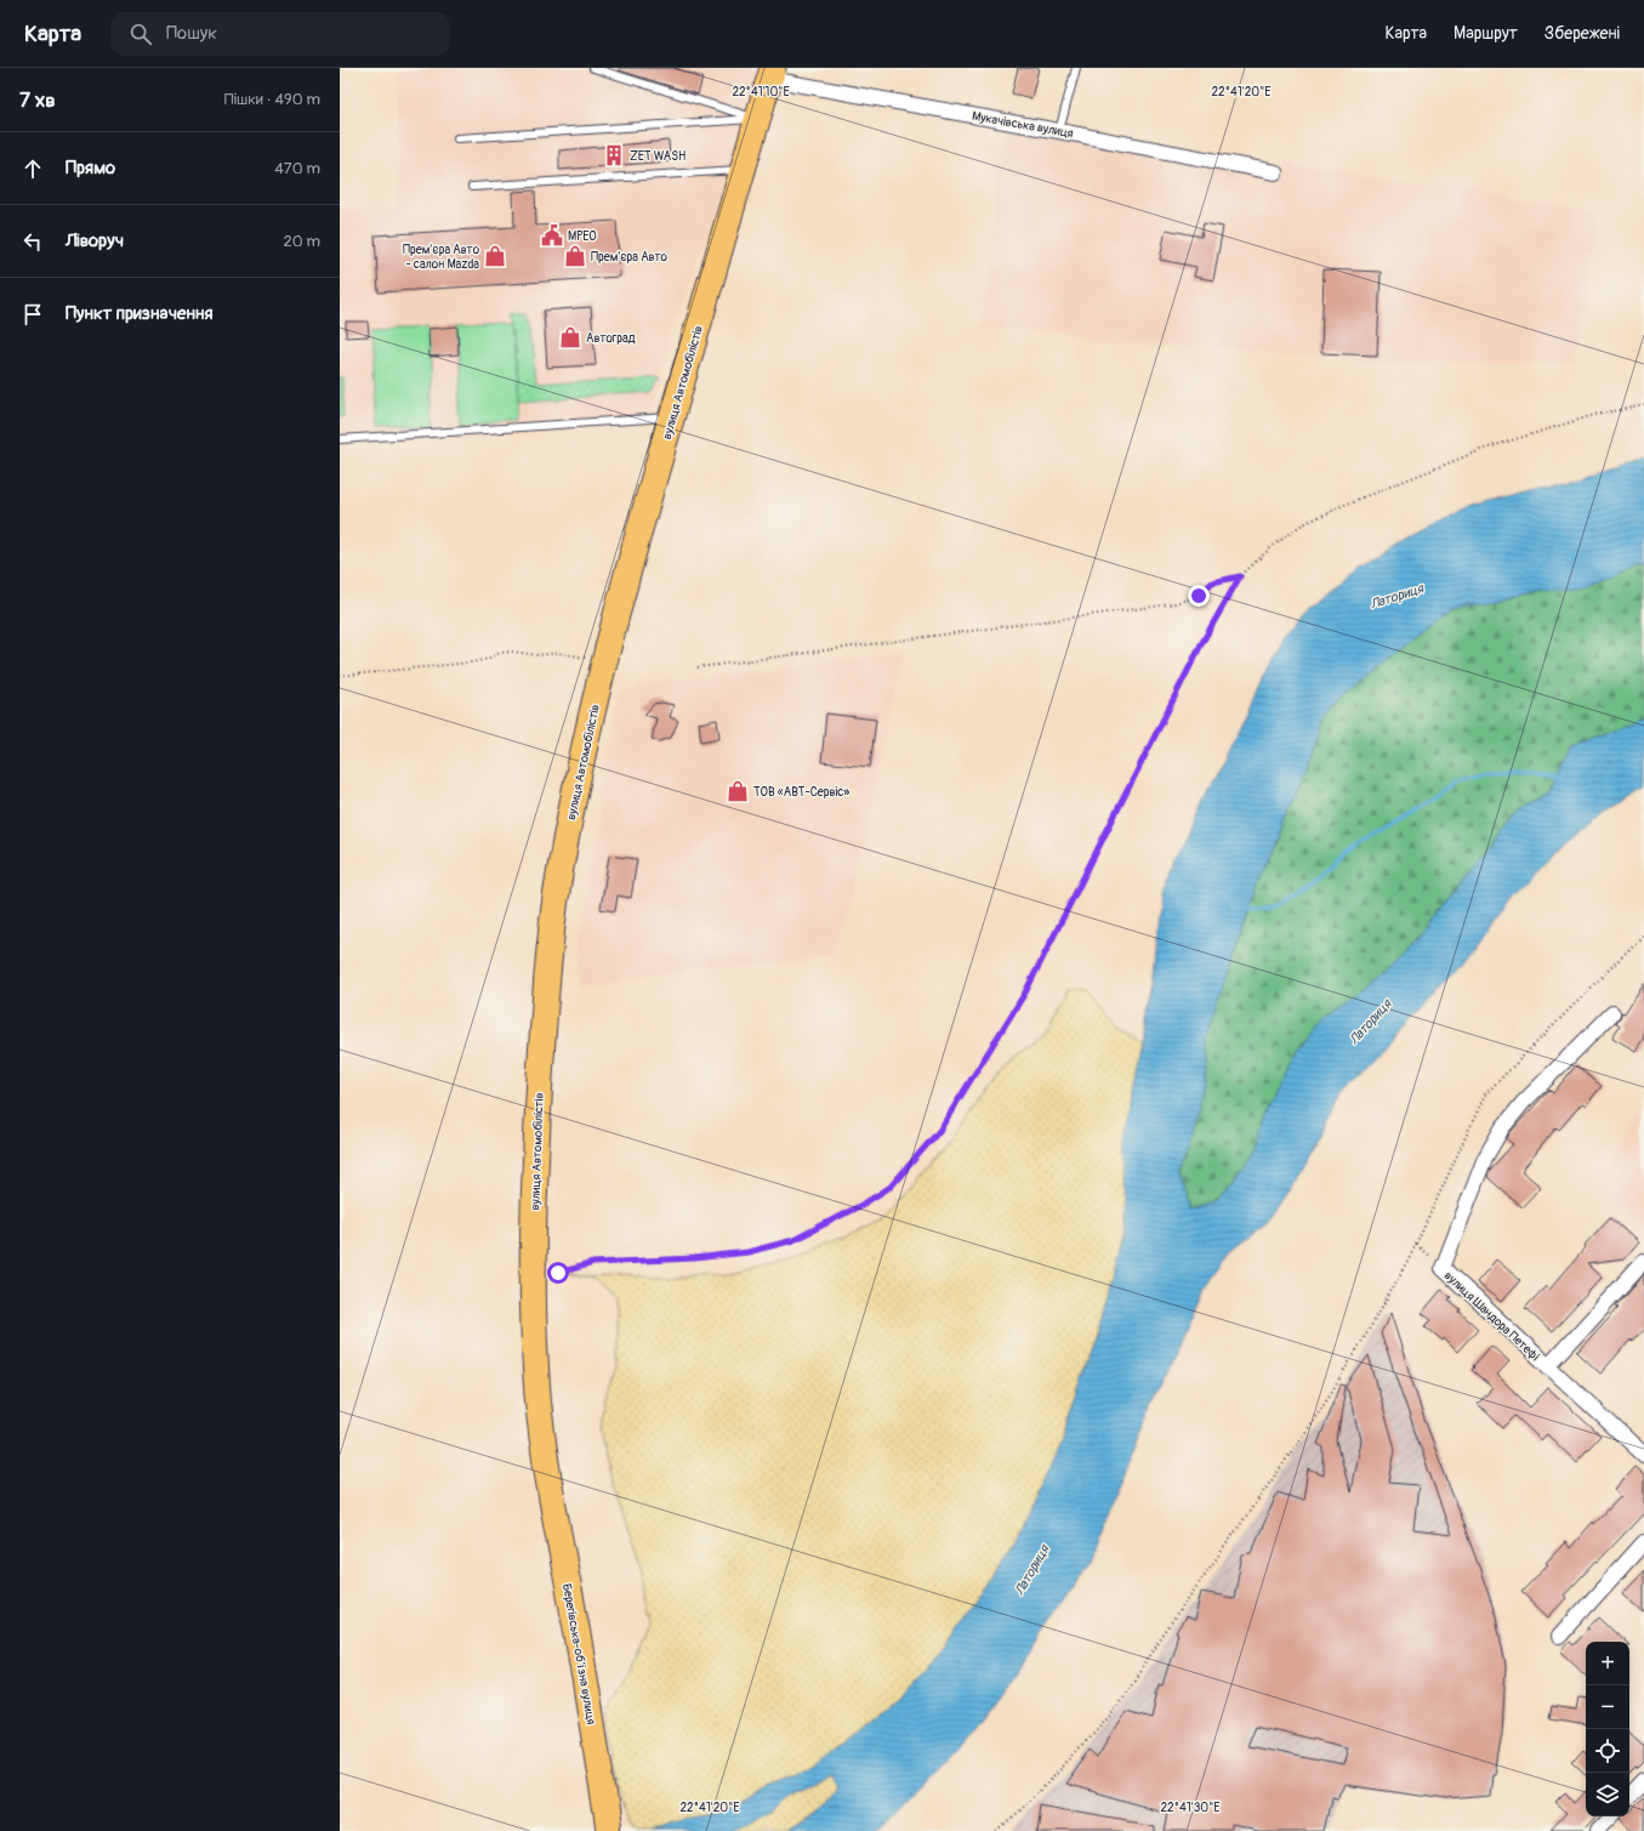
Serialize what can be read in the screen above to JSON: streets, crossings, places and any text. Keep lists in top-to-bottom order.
{
  "streets": {
    "highway": ["вулиця Автомобілістів", "Берегівська-обʼїзна вулиця"],
    "street": ["Мукачівська вулиця", "вулиця Шандора Петефі"]
  },
  "crossings": [
    ["Мукачівська вулиця", "вулиця Автомобілістів"],
    ["вулиця Автомобілістів", "Берегівська-обʼїзна вулиця"]
  ],
  "water": ["Латориця"],
  "places": {
    "building": ["ZET WASH"],
    "public building": ["МРЕО"],
    "shop": [
      "Прем'єра Авто - салон Mazda",
      "Прем'єра Авто",
      "Автоград",
      "ТОВ «АВТ-Сервіс»"
    ]
  },
  "page": {
    "header": "Карта",
    "search": "Пошук",
    "nav": ["Карта", "Маршрут", "Збережені"],
    "heading": ["7 хв", "Пішки · 490 m"],
    "list": [
      ["Прямо", "470 m"],
      ["Ліворуч", "20 m"],
      "Пункт призначення"
    ],
    "map_buttons": ["+", "−"]
  },
  "coordinates": ["22°41'10\"E", "22°41'20\"E", "22°41'30\"E"]
}
